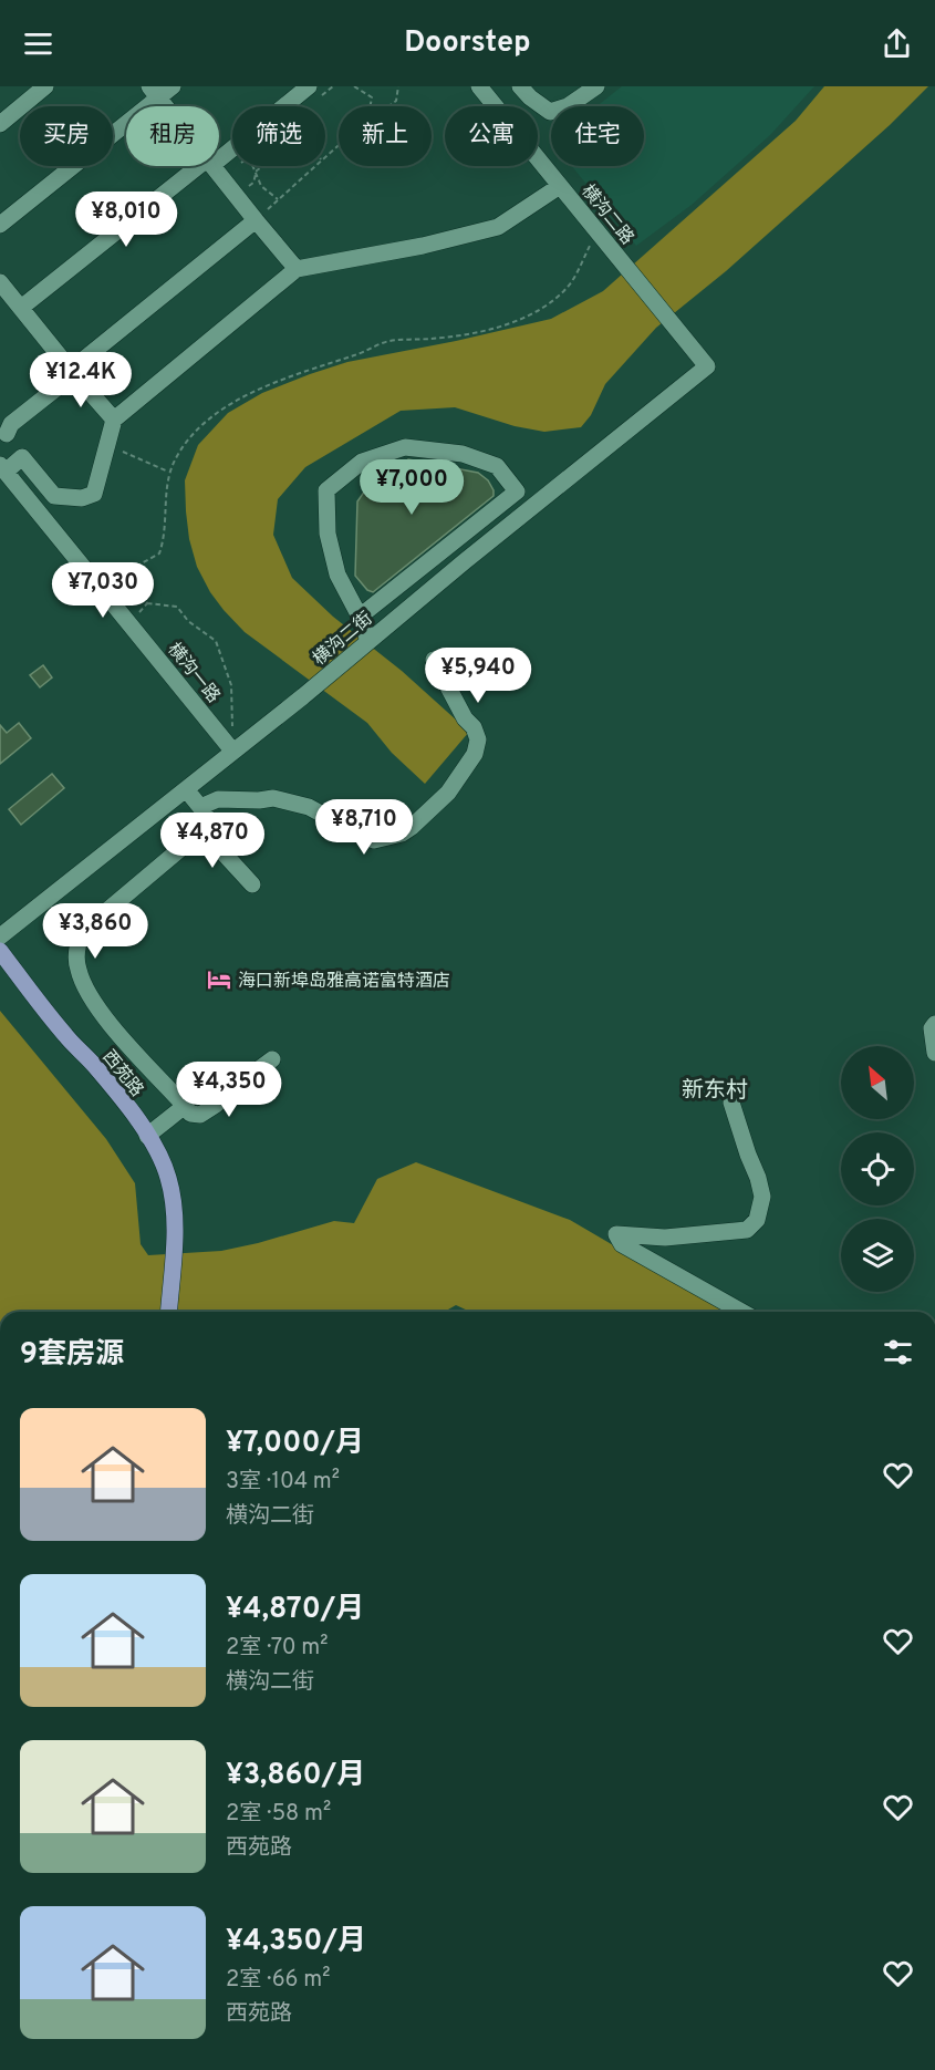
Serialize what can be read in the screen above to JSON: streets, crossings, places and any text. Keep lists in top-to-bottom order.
{
  "streets": {
    "main road": ["西苑路"],
    "street": ["横沟二路", "横沟二街", "横沟一路"]
  },
  "crossings": [
    ["横沟二路", "横沟二街"],
    ["横沟二街", "横沟一路"]
  ],
  "districts": ["新东村"],
  "places": {
    "hotel": ["海口新埠岛雅高诺富特酒店"]
  },
  "north": "top left",
  "page": {
    "header": "Doorstep",
    "chip": [
      "买房",
      "租房",
      "筛选",
      "新上",
      "公寓",
      "住宅"
    ],
    "price": [
      "¥8,010",
      "¥12.4K",
      "¥7,000",
      "¥7,030",
      "¥5,940",
      "¥8,710",
      "¥4,870",
      "¥3,860",
      "¥4,350"
    ],
    "heading": "9套房源",
    "list": [
      {
        "name": "¥7,000/月",
        "note": "3室 · 104 m² · 横沟二街"
      },
      {
        "name": "¥4,870/月",
        "note": "2室 · 70 m² · 横沟二街"
      },
      {
        "name": "¥3,860/月",
        "note": "2室 · 58 m² · 西苑路"
      },
      {
        "name": "¥4,350/月",
        "note": "2室 · 66 m² · 西苑路"
      }
    ]
  }
}
